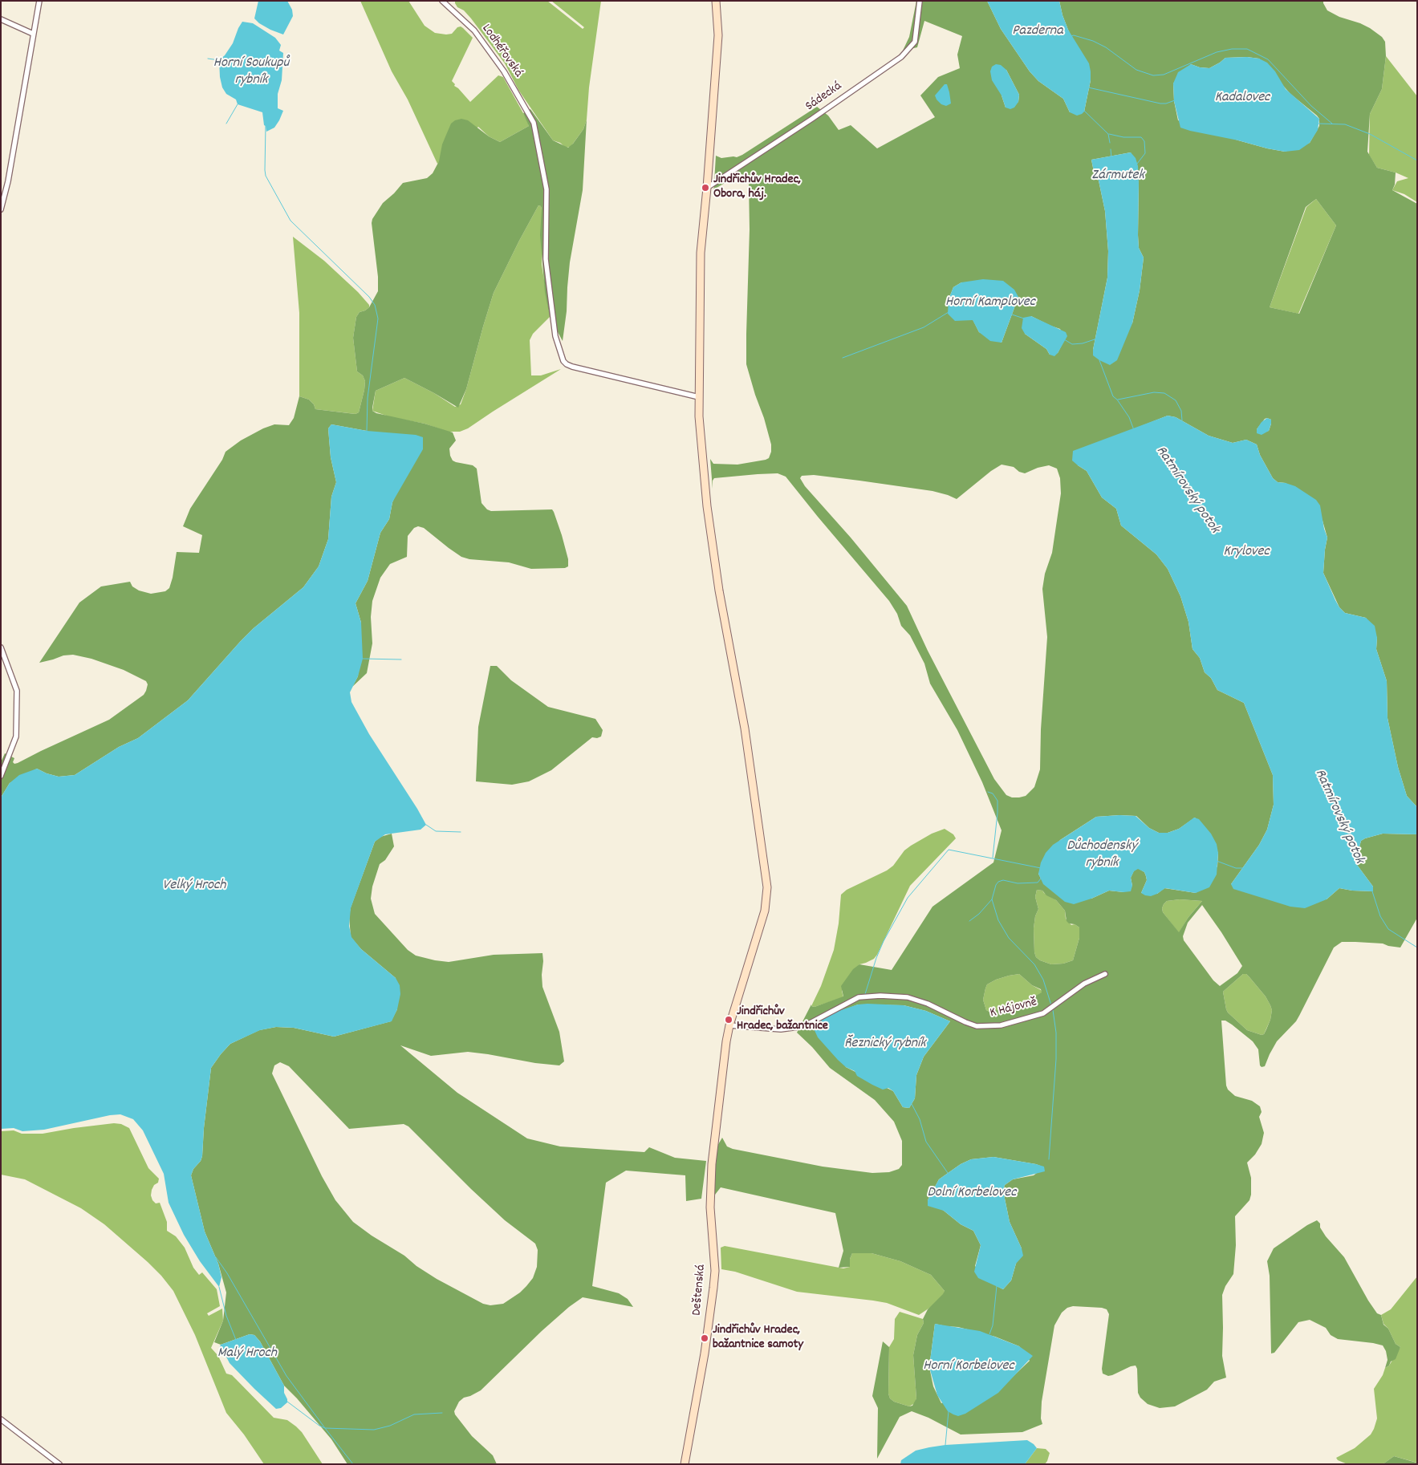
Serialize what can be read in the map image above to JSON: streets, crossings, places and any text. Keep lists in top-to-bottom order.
{
  "streets": {
    "main road": ["Deštenská"],
    "street": ["Lodhéřovská", "Sádecká", "K Hájovně"]
  },
  "crossings": [
    ["Lodhéřovská", "Deštenská"],
    ["Sádecká", "Deštenská"],
    ["K Hájovně", "Deštenská"]
  ],
  "water": [
    "Pazderna",
    "Horní Soukupů rybník",
    "Kadalovec",
    "Zármutek",
    "Horní Kamplovec",
    "Ratmírovský potok",
    "Krylovec",
    "Důchodenský rybník",
    "Velký Hroch",
    "Řeznický rybník",
    "Dolní Korbelovec",
    "Malý Hroch",
    "Horní Korbelovec"
  ],
  "places": ["Jindřichův Hradec, Obora, háj.", "Jindřichův Hradec, bažantnice", "Jindřichův Hradec, bažantnice samoty"]
}
